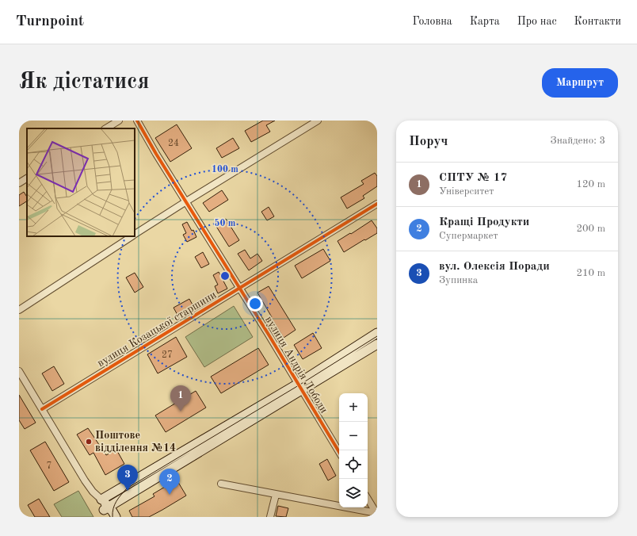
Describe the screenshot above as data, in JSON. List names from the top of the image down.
{
  "streets": {
    "street": ["вулиця Козацької старшини", "вулиця Андрія Лободи"]
  },
  "crossings": [
    ["вулиця Козацької старшини", "вулиця Андрія Лободи"]
  ],
  "places": ["Поштове відділення №14"],
  "house_numbers": ["24", "27", "7"],
  "page": {
    "header": "Turnpoint",
    "nav": [
      "Головна",
      "Карта",
      "Про нас",
      "Контакти"
    ],
    "buttons": "Маршрут",
    "title": "Як дістатися",
    "heading": ["Поруч", "Знайдено: 3"],
    "list": [
      {
        "mark": "1",
        "name": "СПТУ № 17",
        "note": "Університет",
        "value": "120 m"
      },
      {
        "mark": "2",
        "name": "Кращі Продукти",
        "note": "Супермаркет",
        "value": "200 m"
      },
      {
        "mark": "3",
        "name": "вул. Олексія Поради",
        "note": "Зупинка",
        "value": "210 m"
      }
    ],
    "pins": ["1", "3", "2"],
    "map_buttons": ["+", "−"]
  },
  "rings": ["100 m", "50 m"]
}
